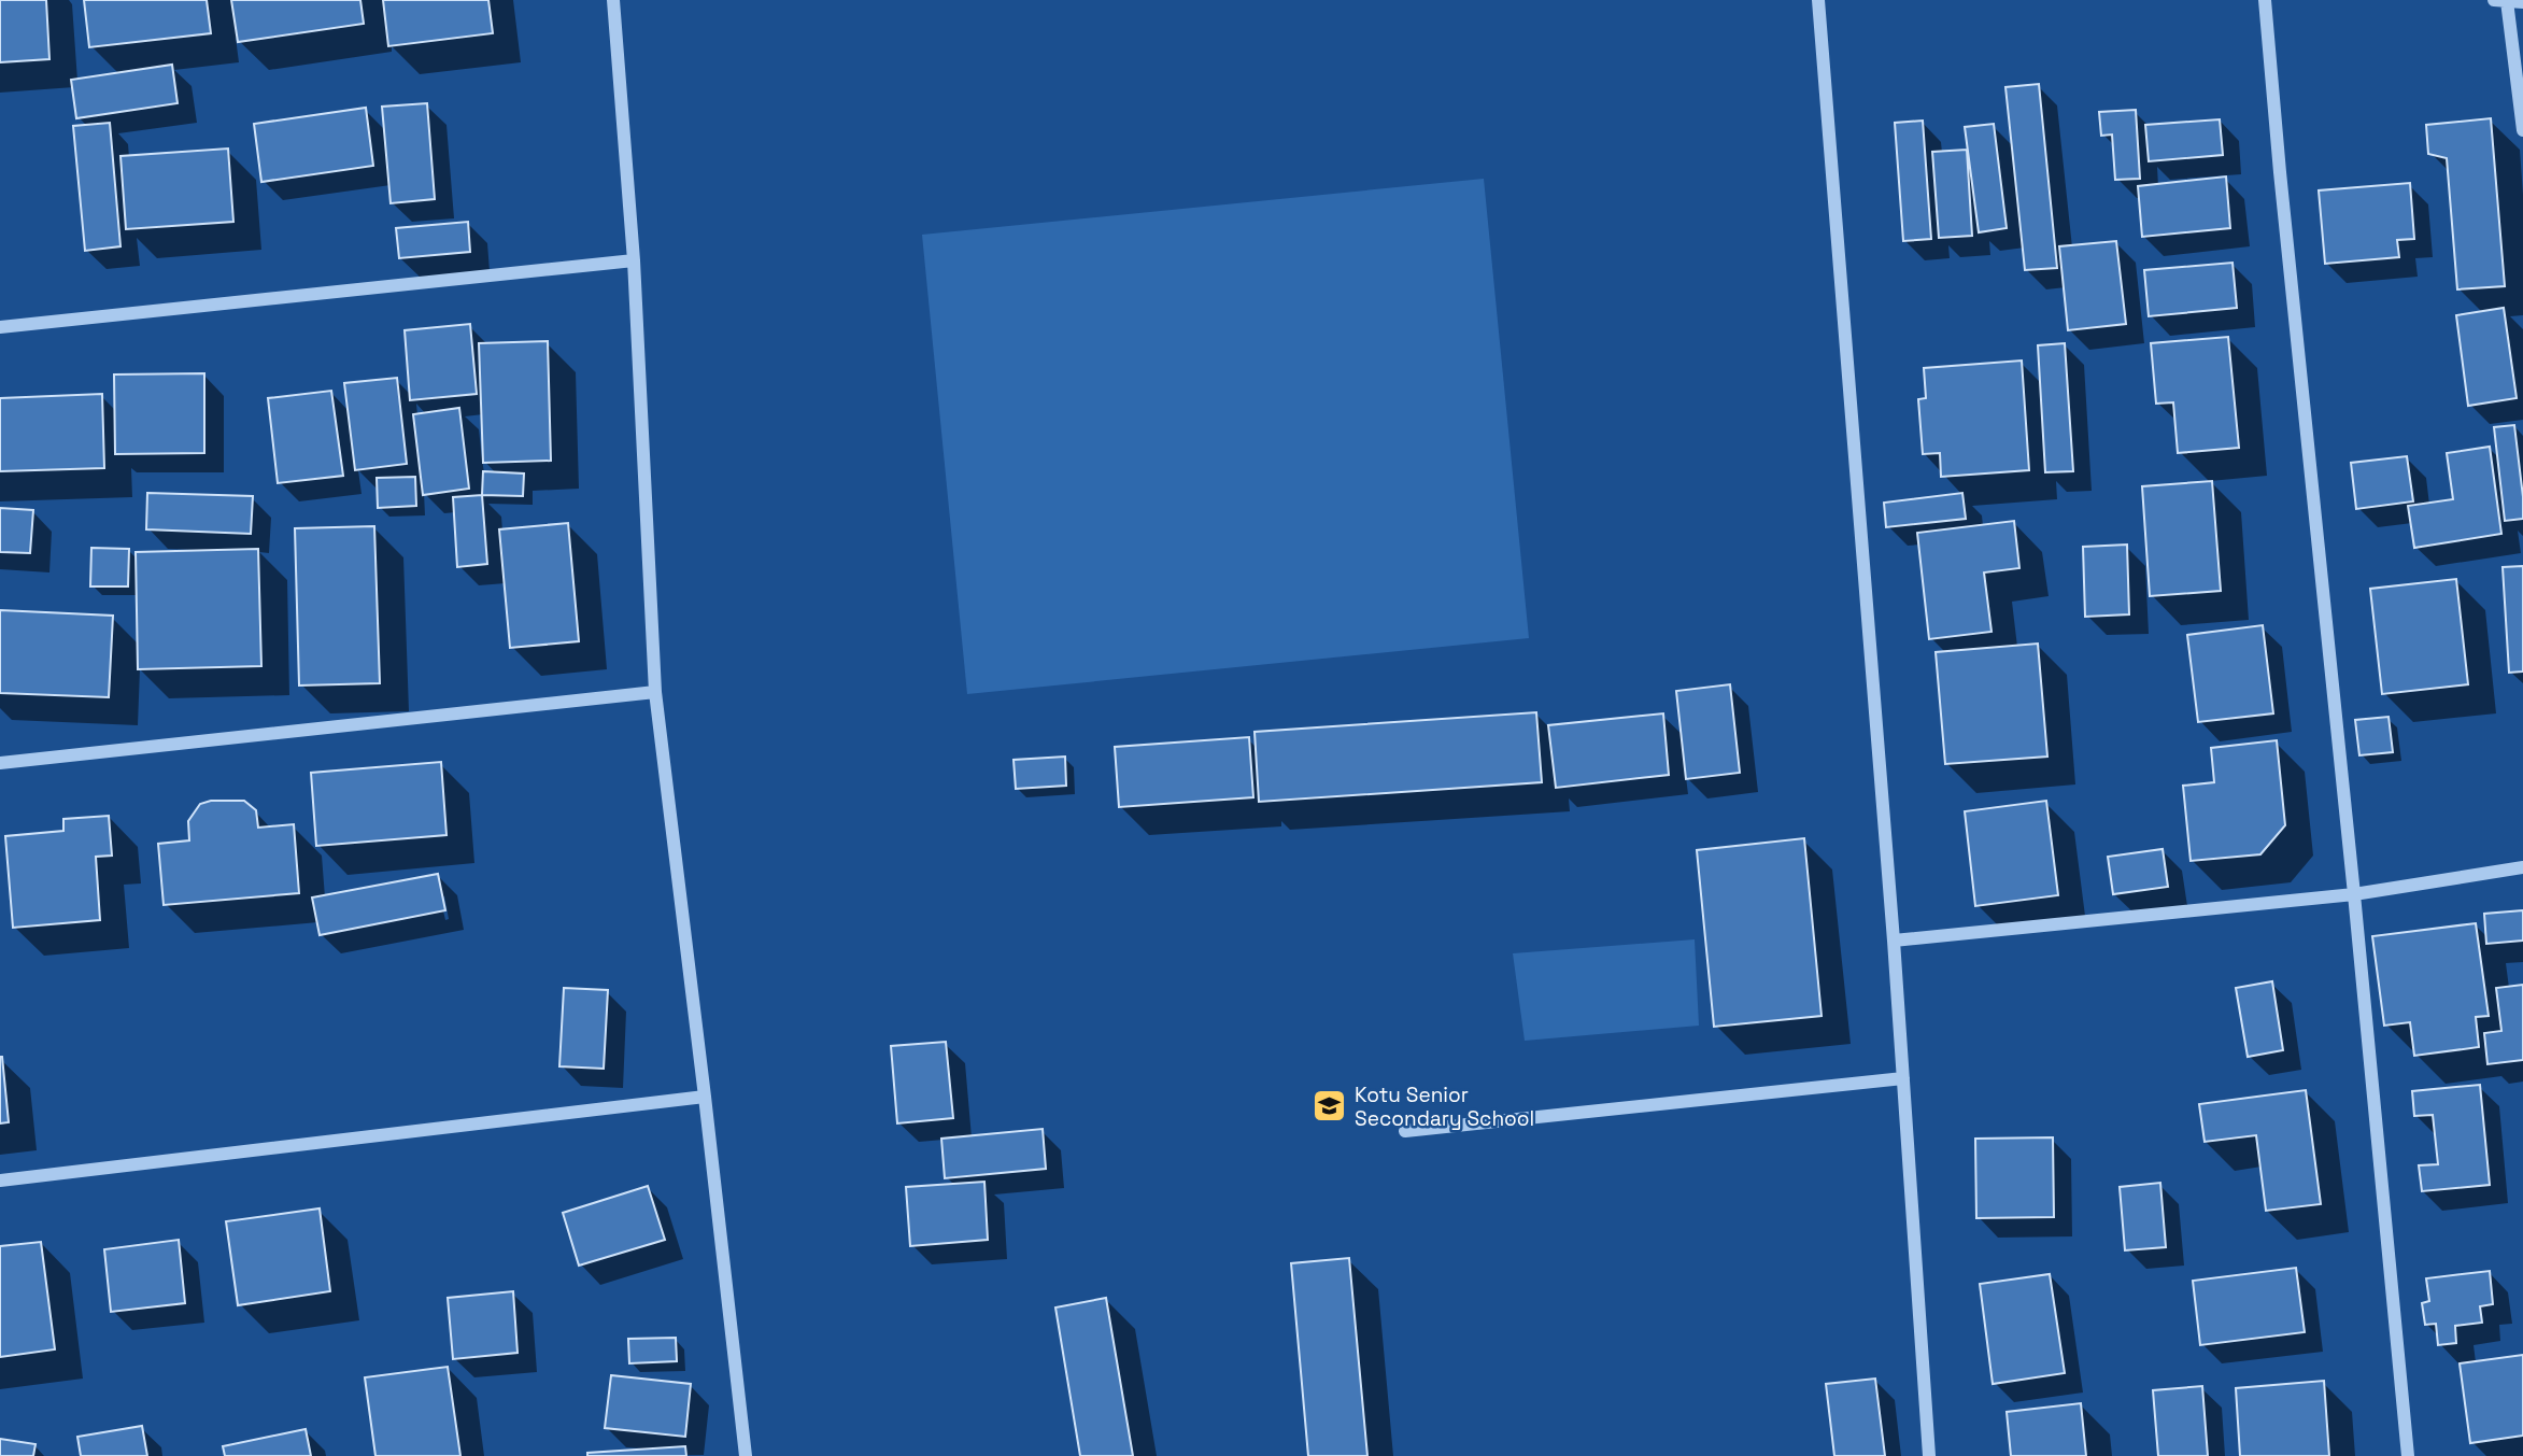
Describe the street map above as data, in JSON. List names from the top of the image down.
{
  "places": {
    "school or university": ["Kotu Senior Secondary School"]
  }
}
